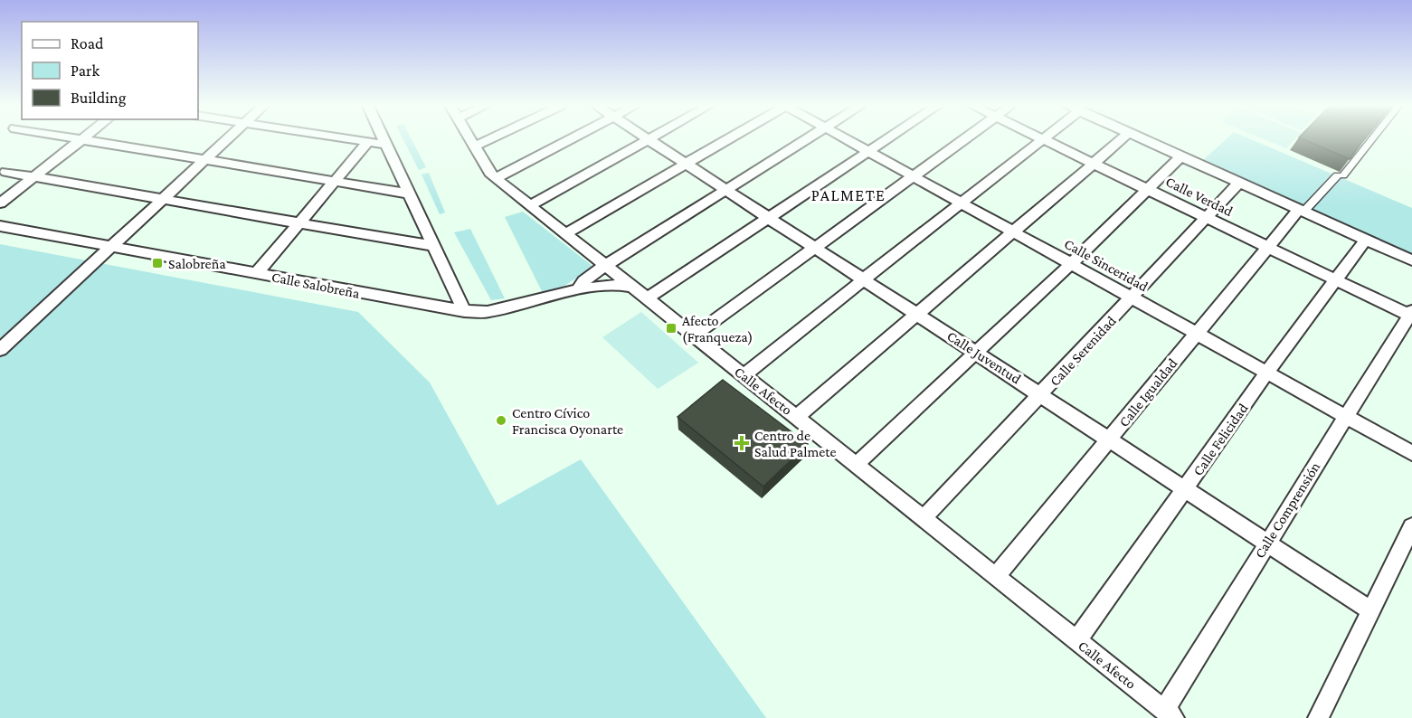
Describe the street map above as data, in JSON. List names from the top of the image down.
{
  "streets": {
    "street": [
      "Calle Verdad",
      "Calle Sinceridad",
      "Calle Salobreña",
      "Calle Serenidad",
      "Calle Juventud",
      "Calle Afecto",
      "Calle Igualdad",
      "Calle Felicidad",
      "Calle Comprensión"
    ]
  },
  "crossings": [
    ["Calle Verdad", "Calle Serenidad"],
    ["Calle Verdad", "Calle Igualdad"],
    ["Calle Verdad", "Calle Felicidad"],
    ["Calle Verdad", "Calle Comprensión"],
    ["Calle Sinceridad", "Calle Serenidad"],
    ["Calle Sinceridad", "Calle Igualdad"],
    ["Calle Sinceridad", "Calle Felicidad"],
    ["Calle Sinceridad", "Calle Comprensión"],
    ["Calle Salobreña", "Calle Afecto"],
    ["Calle Serenidad", "Calle Juventud"],
    ["Calle Serenidad", "Calle Afecto"],
    ["Calle Juventud", "Calle Igualdad"],
    ["Calle Juventud", "Calle Felicidad"],
    ["Calle Juventud", "Calle Comprensión"],
    ["Calle Afecto", "Calle Igualdad"],
    ["Calle Afecto", "Calle Felicidad"],
    ["Calle Afecto", "Calle Comprensión"]
  ],
  "districts": ["PALMETE"],
  "places": {
    "transit": ["Salobreña", "Afecto (Franqueza)"],
    "other": ["Centro Cívico Francisca Oyonarte"],
    "health": ["Centro de Salud Palmete"]
  },
  "legend": ["Road", "Park", "Building"]
}
